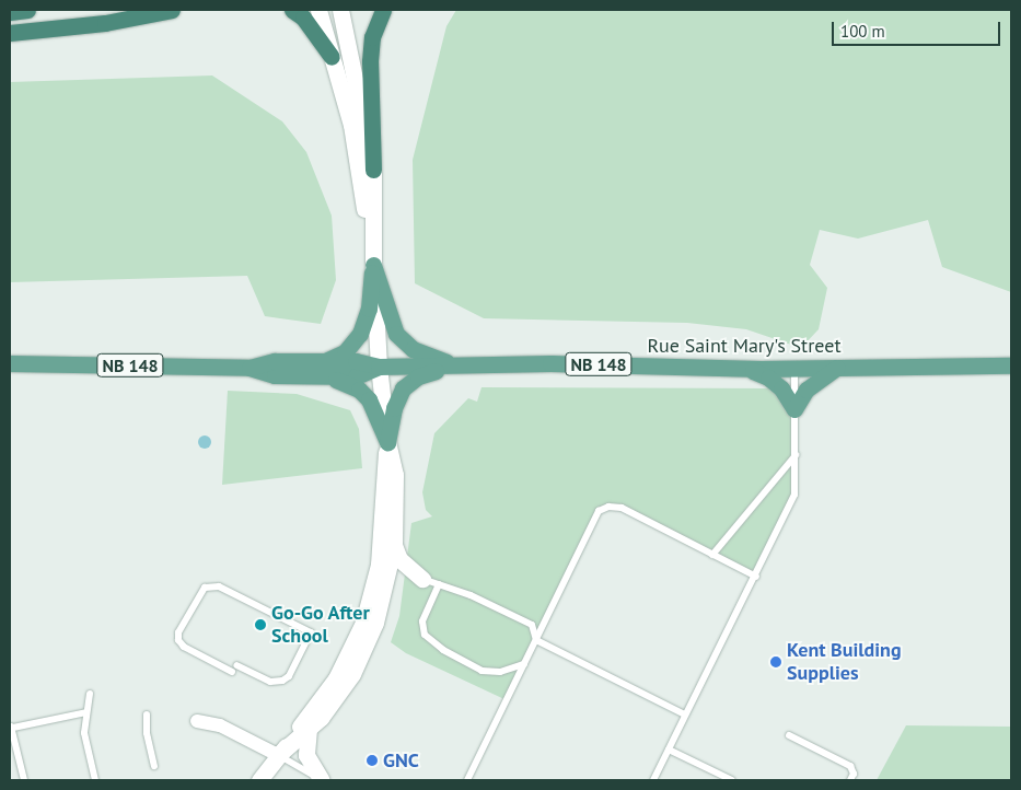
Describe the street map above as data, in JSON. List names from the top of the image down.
{
  "streets": {
    "main road": ["Rue Saint Mary's Street", "NB 148"]
  },
  "places": ["Go-Go After School", "Kent Building Supplies", "GNC"],
  "scale_bar": "100 m"
}
